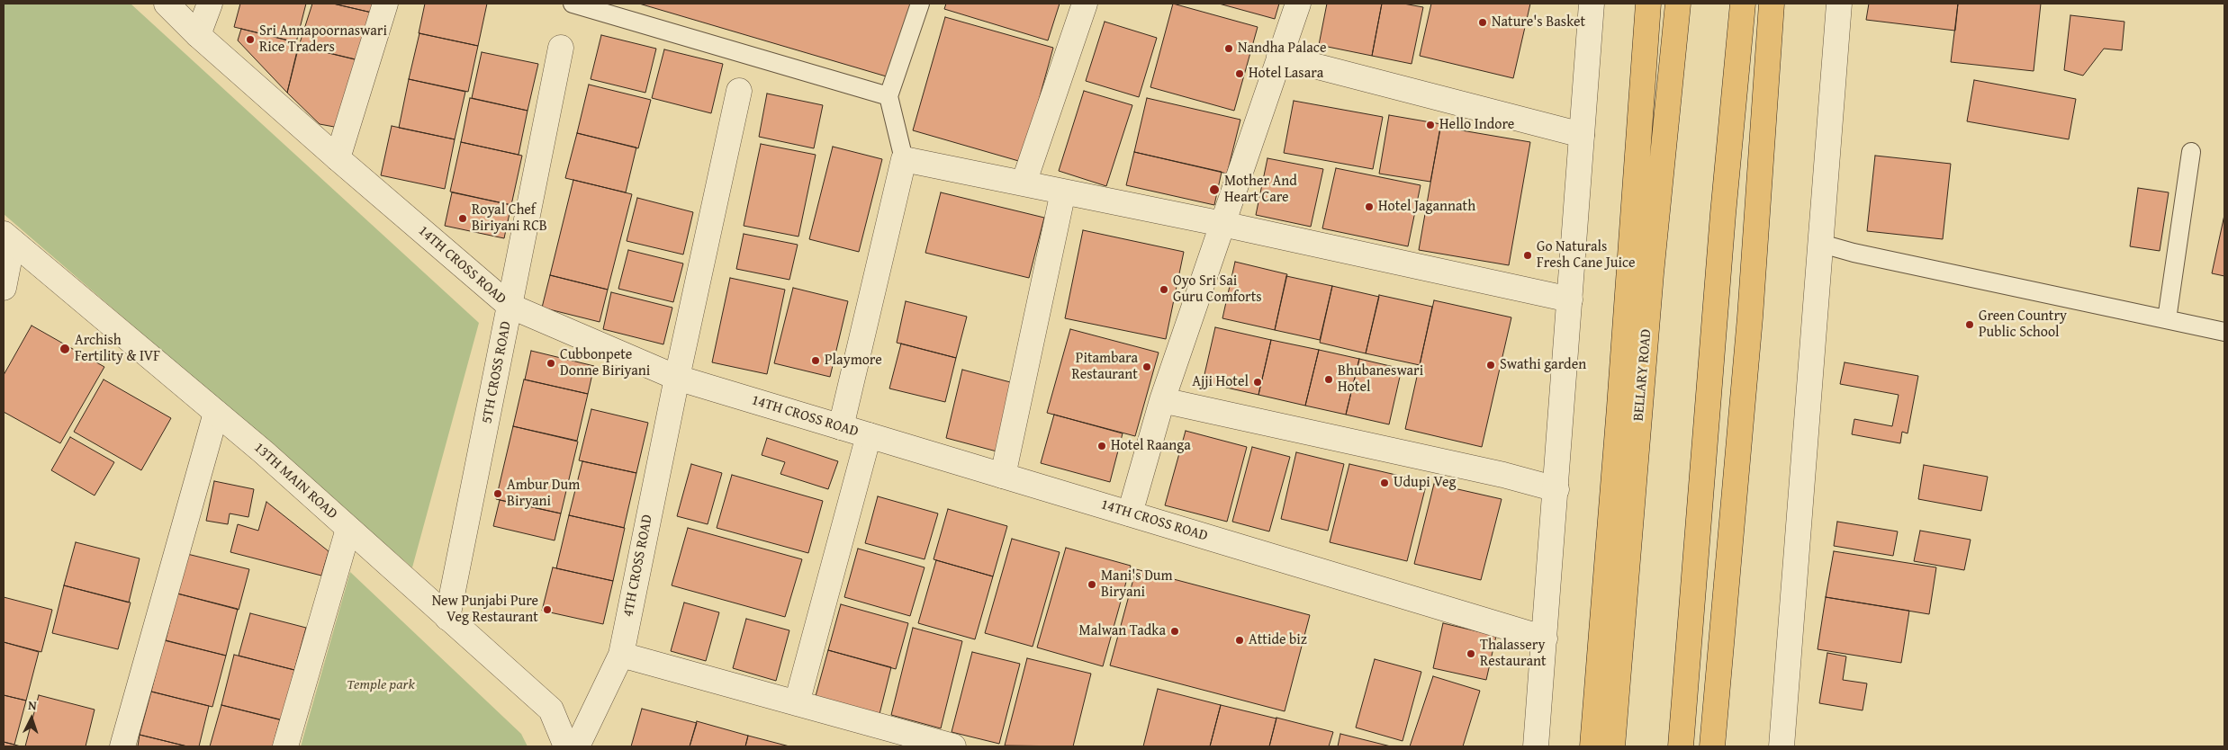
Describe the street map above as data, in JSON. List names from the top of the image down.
{
  "streets": {
    "highway": ["BELLARY ROAD"],
    "street": [
      "14TH CROSS ROAD",
      "5TH CROSS ROAD",
      "13TH MAIN ROAD",
      "4TH CROSS ROAD"
    ]
  },
  "crossings": [
    ["14TH CROSS ROAD", "5TH CROSS ROAD"],
    ["14TH CROSS ROAD", "4TH CROSS ROAD"],
    ["5TH CROSS ROAD", "13TH MAIN ROAD"]
  ],
  "parks": ["Temple park"],
  "places": [
    "Nature's Basket",
    "Sri Annapoornaswari Rice Traders",
    "Nandha Palace",
    "Hotel Lasara",
    "Hello Indore",
    "Mother And Heart Care",
    "Hotel Jagannath",
    "Royal Chef Biriyani RCB",
    "Go Naturals Fresh Cane Juice",
    "Oyo Sri Sai Guru Comforts",
    "Green Country Public School",
    "Archish Fertility & IVF",
    "Playmore",
    "Cubbonpete Donne Biriyani",
    "Swathi garden",
    "Pitambara Restaurant",
    "Bhubaneswari Hotel",
    "Ajji Hotel",
    "Hotel Raanga",
    "Udupi Veg",
    "Ambur Dum Biryani",
    "Mani's Dum Biryani",
    "New Punjabi Pure Veg Restaurant",
    "Malwan Tadka",
    "Attide biz",
    "Thalassery Restaurant"
  ],
  "north": "top"
}
